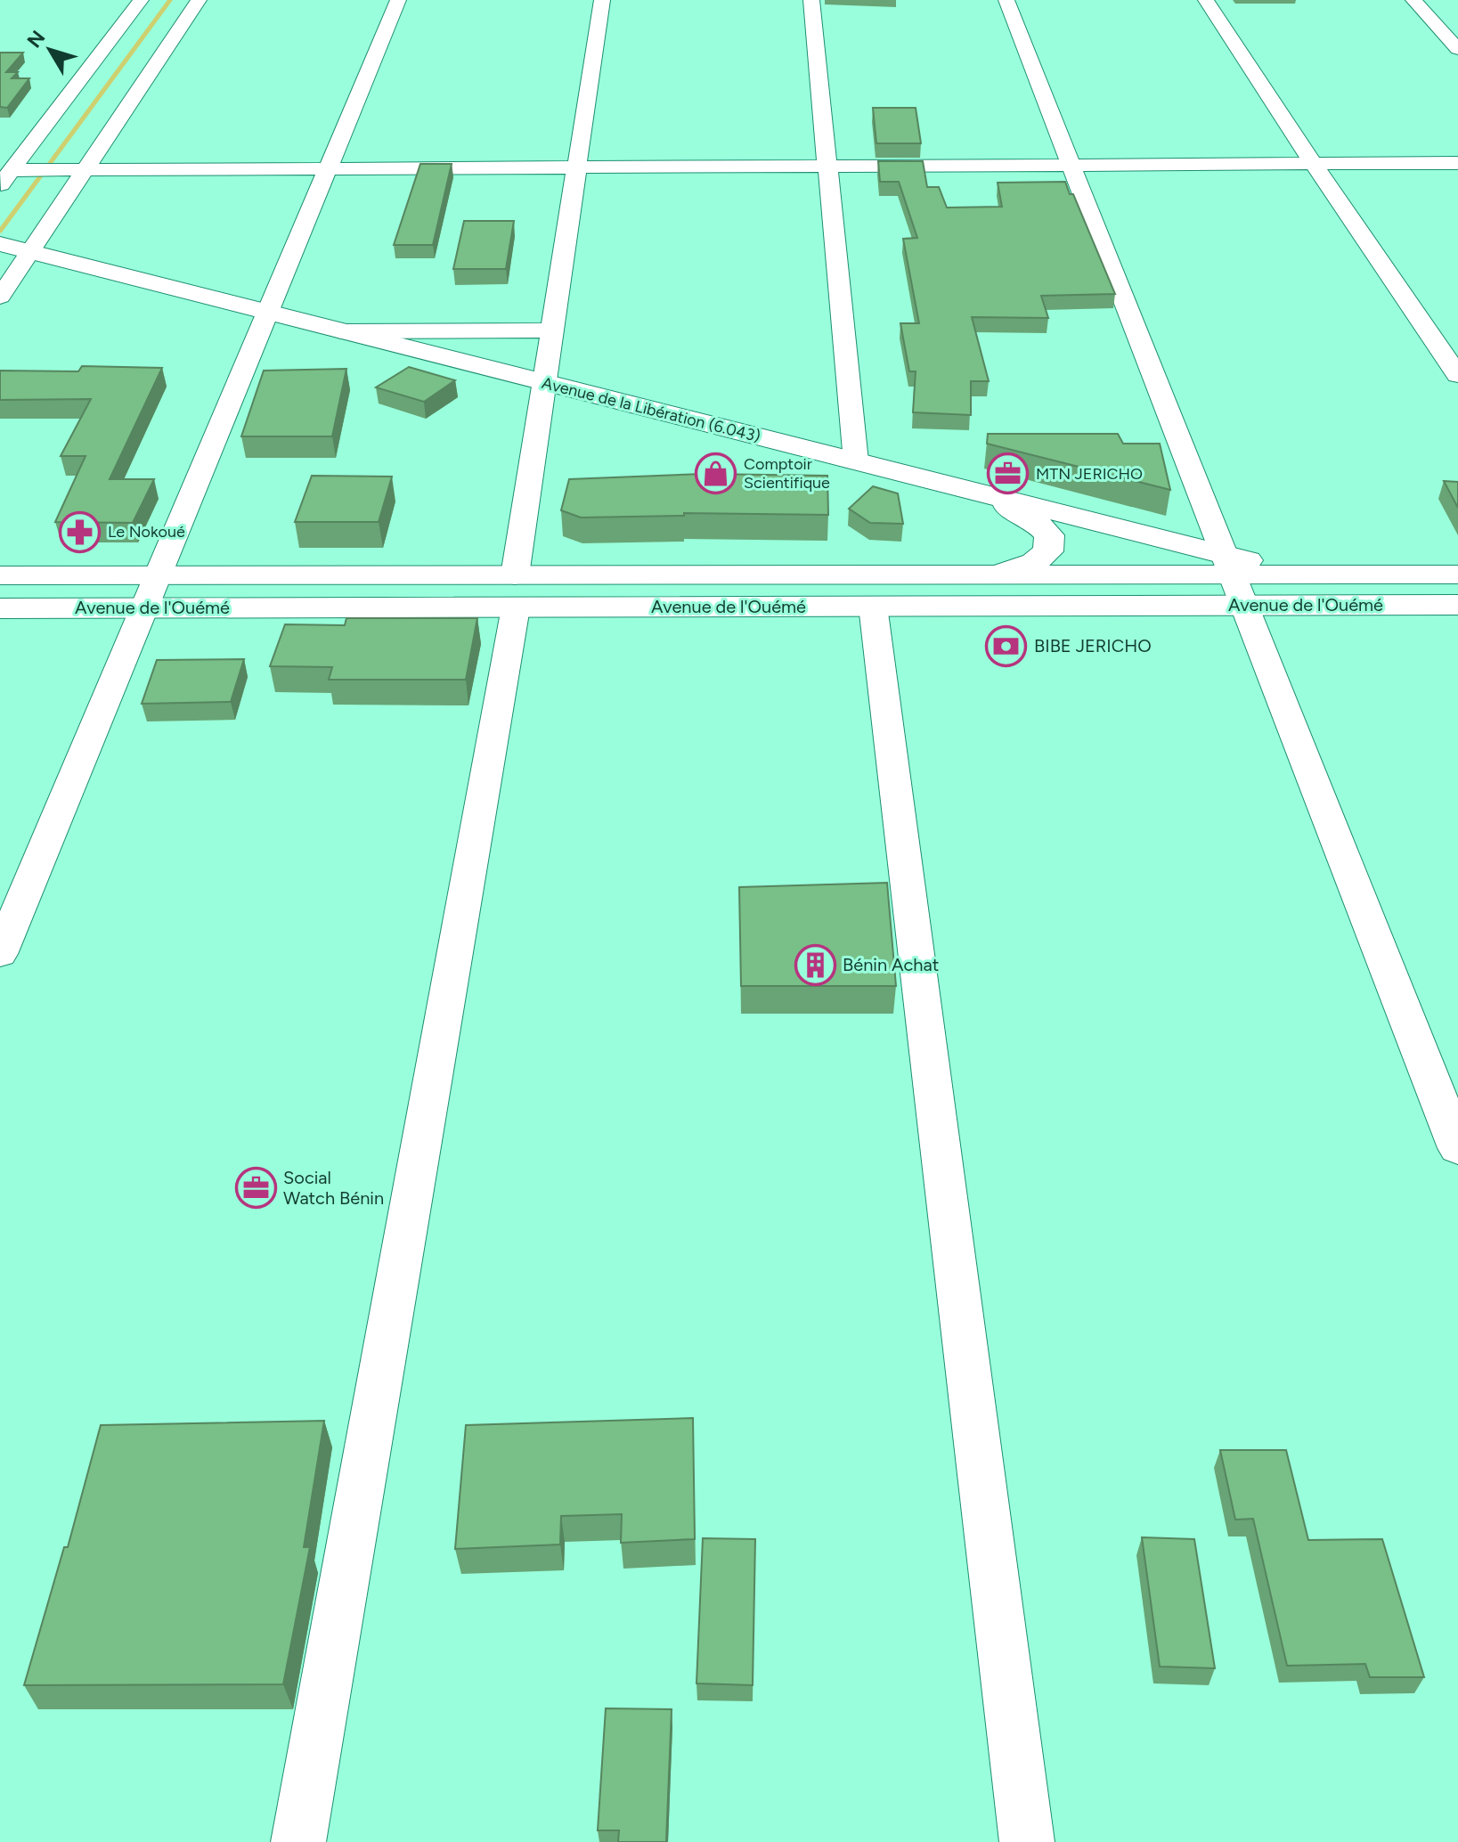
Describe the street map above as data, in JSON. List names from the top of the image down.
{
  "streets": {
    "main road": ["Avenue de la Libération (6.043)", "Avenue de l'Ouémé"]
  },
  "crossings": [
    ["Avenue de la Libération (6.043)", "Avenue de l'Ouémé"]
  ],
  "places": {
    "shop": ["Comptoir Scientifique"],
    "office": ["MTN JERICHO", "Social Watch Bénin"],
    "pharmacy": ["Le Nokoué"],
    "bank": ["BIBE JERICHO"],
    "building": ["Bénin Achat"]
  },
  "north": "top left"
}
